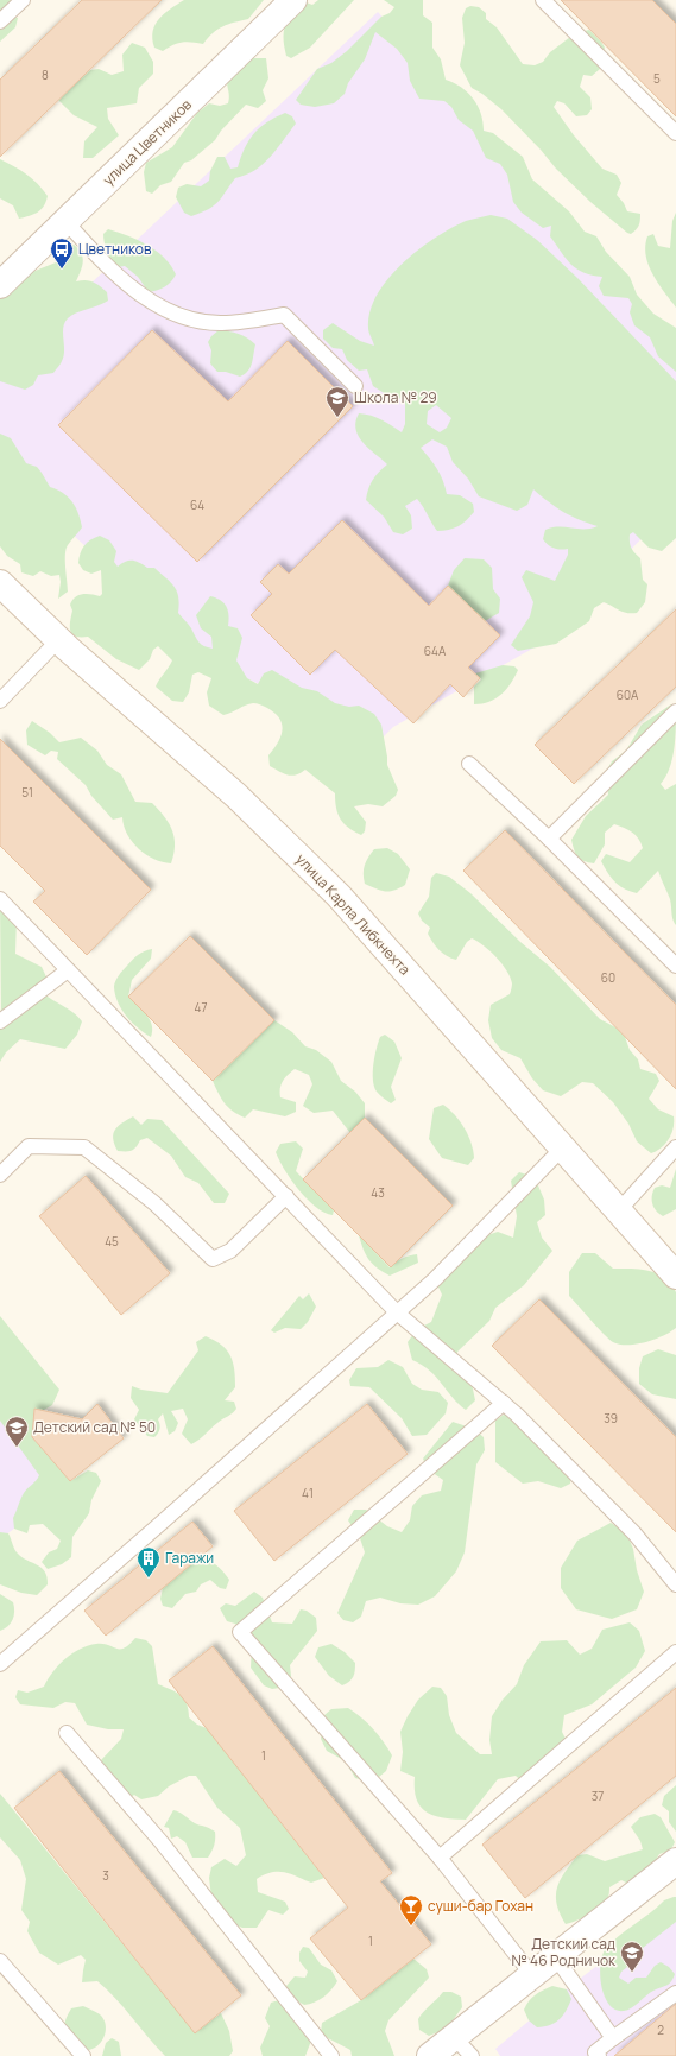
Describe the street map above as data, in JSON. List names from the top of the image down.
{
  "streets": {
    "main road": ["улица Цветников", "улица Карла Либкнехта"]
  },
  "places": {
    "bus stop": ["Цветников"],
    "school or university": ["Школа № 29", "Детский сад № 50", "Детский сад № 46 Родничок"],
    "building": ["Гаражи"],
    "bar": ["суши-бар Гохан"]
  },
  "house_numbers": [
    "8",
    "5",
    "64",
    "64А",
    "60А",
    "51",
    "60",
    "47",
    "43",
    "45",
    "39",
    "41",
    "1",
    "37",
    "3",
    "1",
    "2"
  ]
}
